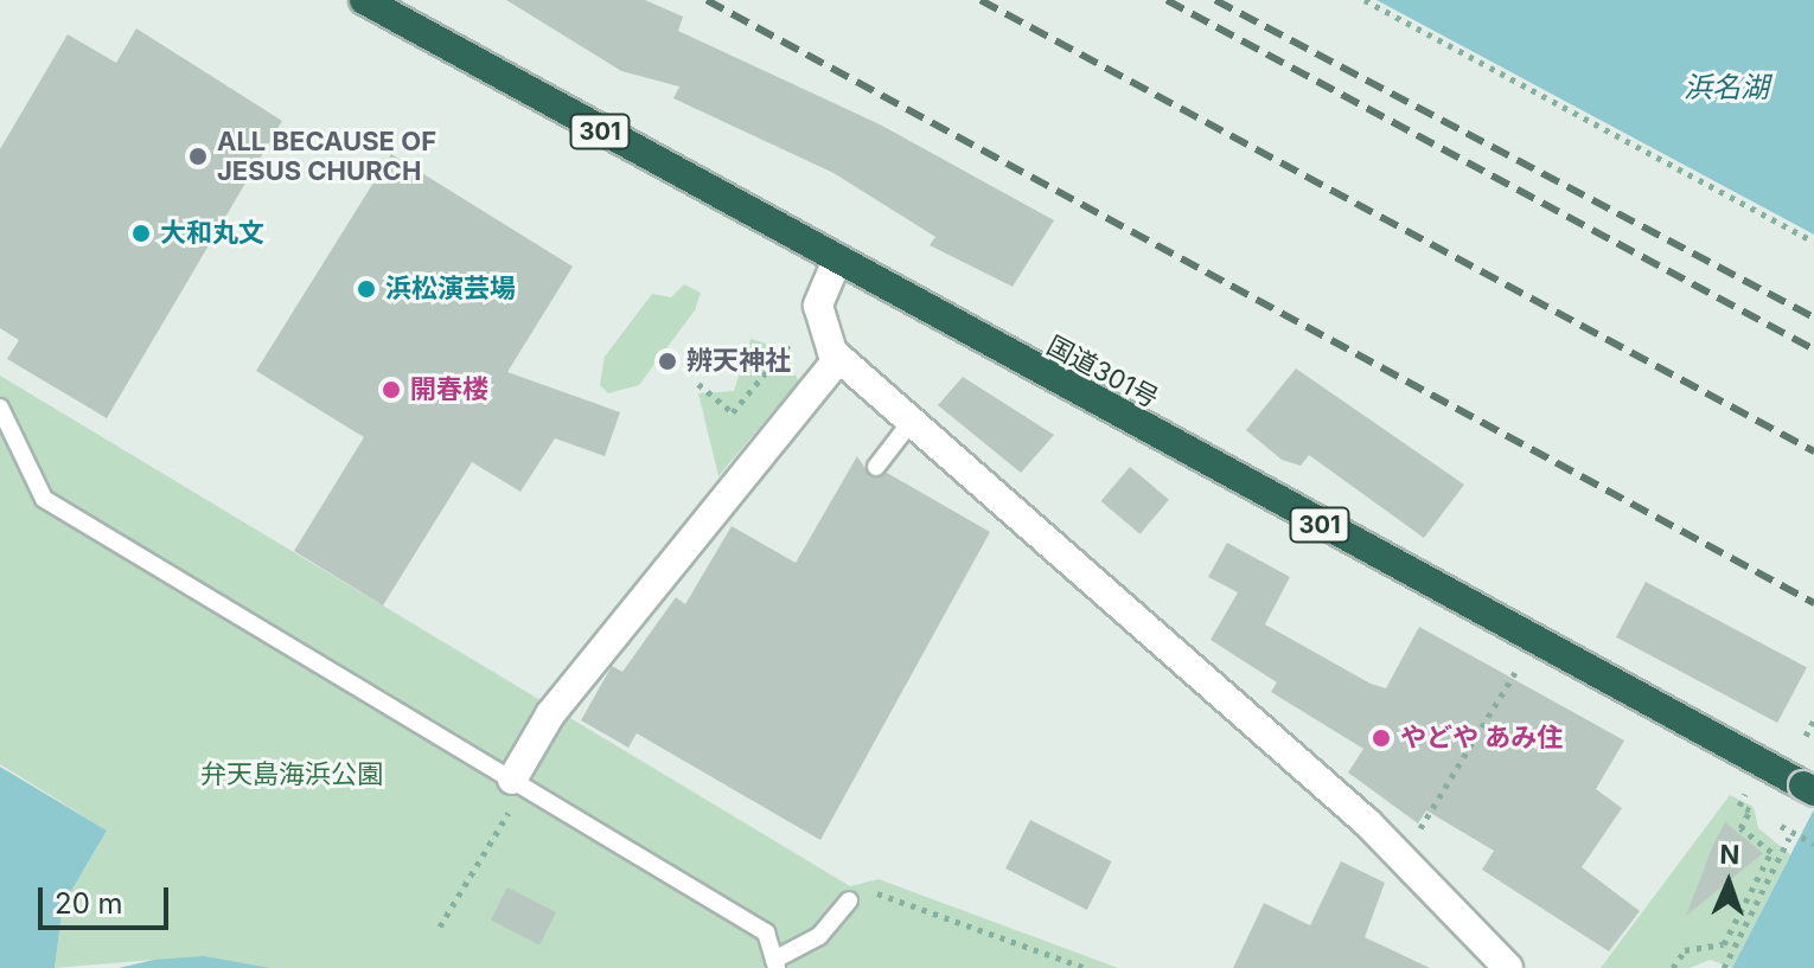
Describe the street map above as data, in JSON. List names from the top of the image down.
{
  "streets": {
    "highway": ["301", "国道301号"]
  },
  "water": ["浜名湖"],
  "parks": ["弁天島海浜公園"],
  "places": [
    "ALL BECAUSE OF JESUS CHURCH",
    "大和丸文",
    "浜松演芸場",
    "辨天神社",
    "開春楼",
    "やどや あみ住"
  ],
  "scale_bar": "20 m",
  "north": "top"
}
